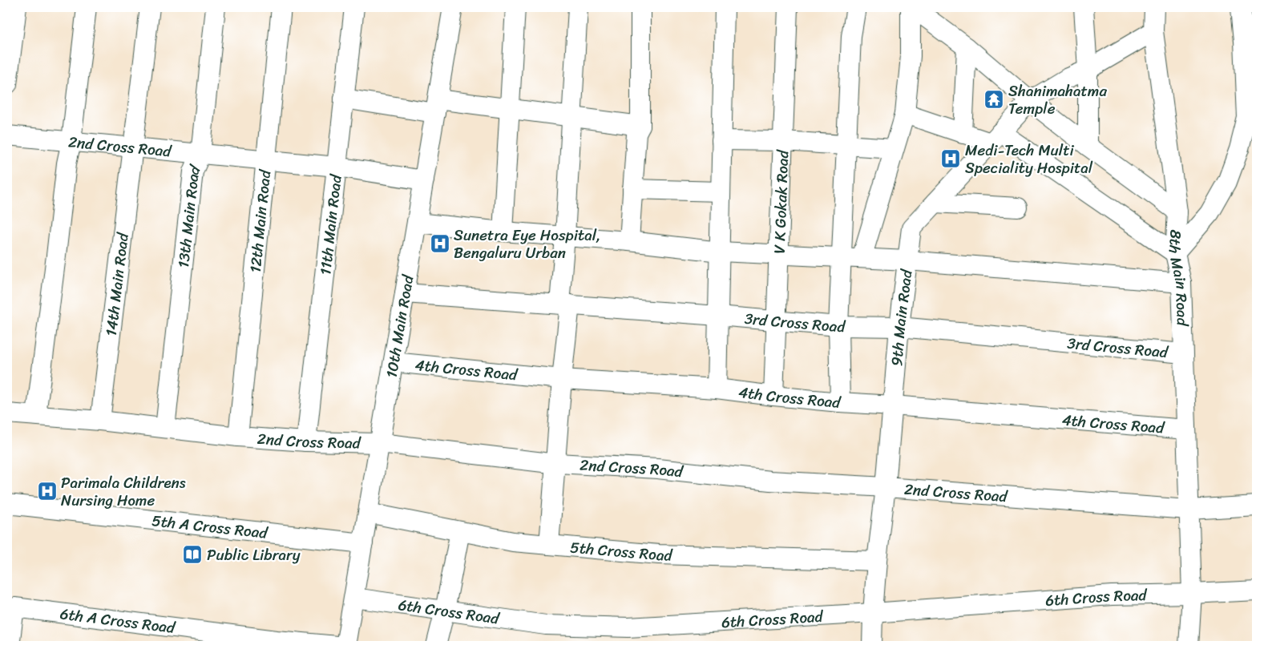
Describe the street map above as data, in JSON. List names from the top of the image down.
{
  "streets": {
    "street": [
      "2nd Cross Road",
      "V K Gokak Road",
      "13th Main Road",
      "12th Main Road",
      "11th Main Road",
      "8th Main Road",
      "14th Main Road",
      "9th Main Road",
      "3rd Cross Road",
      "10th Main Road",
      "4th Cross Road",
      "5th A Cross Road",
      "5th Cross Road",
      "6th Cross Road",
      "6th A Cross Road"
    ]
  },
  "crossings": [
    ["2nd Cross Road", "13th Main Road"],
    ["2nd Cross Road", "12th Main Road"],
    ["2nd Cross Road", "11th Main Road"],
    ["2nd Cross Road", "8th Main Road"],
    ["2nd Cross Road", "14th Main Road"],
    ["2nd Cross Road", "9th Main Road"],
    ["2nd Cross Road", "10th Main Road"],
    ["V K Gokak Road", "3rd Cross Road"],
    ["V K Gokak Road", "4th Cross Road"],
    ["8th Main Road", "9th Main Road"],
    ["8th Main Road", "3rd Cross Road"],
    ["8th Main Road", "4th Cross Road"],
    ["8th Main Road", "6th Cross Road"],
    ["9th Main Road", "3rd Cross Road"],
    ["9th Main Road", "4th Cross Road"],
    ["9th Main Road", "5th Cross Road"],
    ["9th Main Road", "6th Cross Road"],
    ["3rd Cross Road", "10th Main Road"],
    ["10th Main Road", "4th Cross Road"],
    ["10th Main Road", "5th A Cross Road"],
    ["10th Main Road", "5th Cross Road"],
    ["10th Main Road", "6th Cross Road"]
  ],
  "places": {
    "temple": ["Shanimahatma Temple"],
    "hospital": ["Medi-Tech Multi Speciality Hospital", "Sunetra Eye Hospital, Bengaluru Urban", "Parimala Childrens Nursing Home"],
    "library": ["Public Library"]
  }
}
